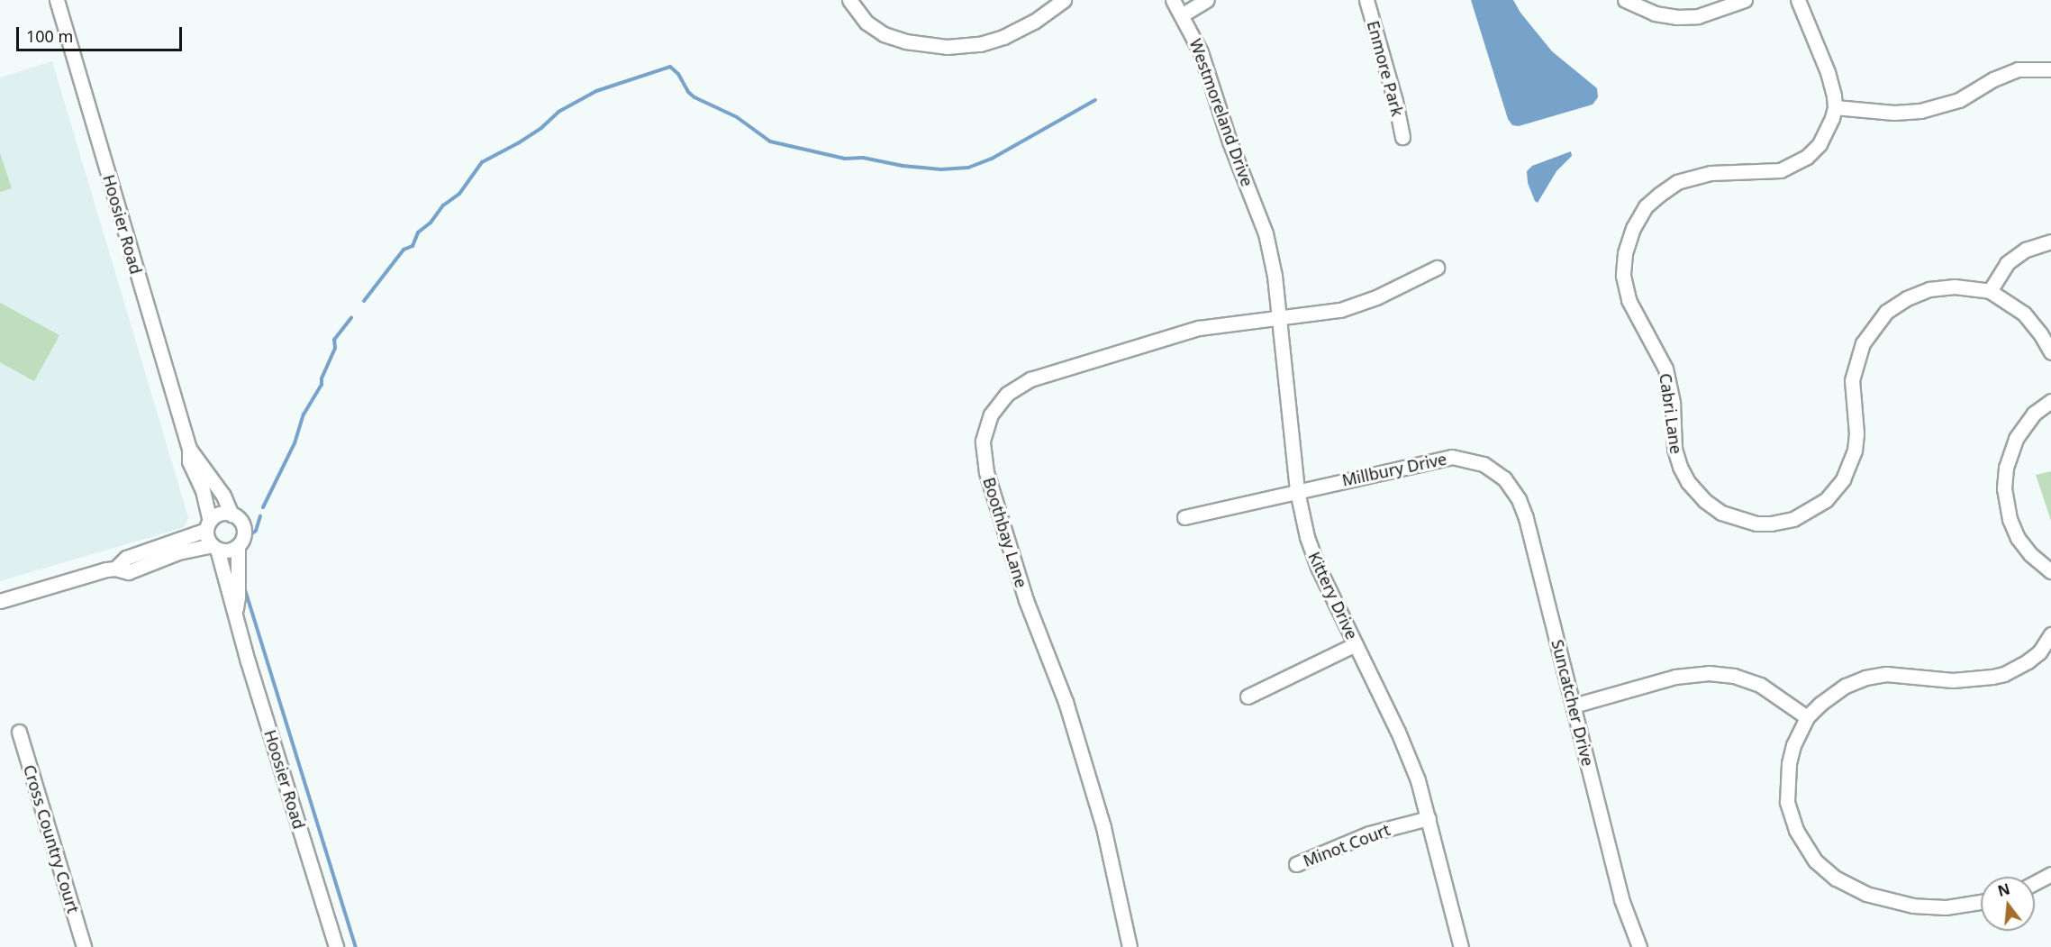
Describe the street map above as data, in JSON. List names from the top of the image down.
{
  "streets": {
    "street": [
      "Enmore Park",
      "Westmoreland Drive",
      "Hoosier Road",
      "Cabri Lane",
      "Millbury Drive",
      "Boothbay Lane",
      "Kittery Drive",
      "Suncatcher Drive",
      "Cross Country Court",
      "Minot Court"
    ]
  },
  "crossings": [
    ["Westmoreland Drive", "Kittery Drive"],
    ["Millbury Drive", "Kittery Drive"],
    ["Millbury Drive", "Suncatcher Drive"],
    ["Boothbay Lane", "Kittery Drive"],
    ["Kittery Drive", "Minot Court"]
  ],
  "scale_bar": "100 m",
  "north": "top"
}
